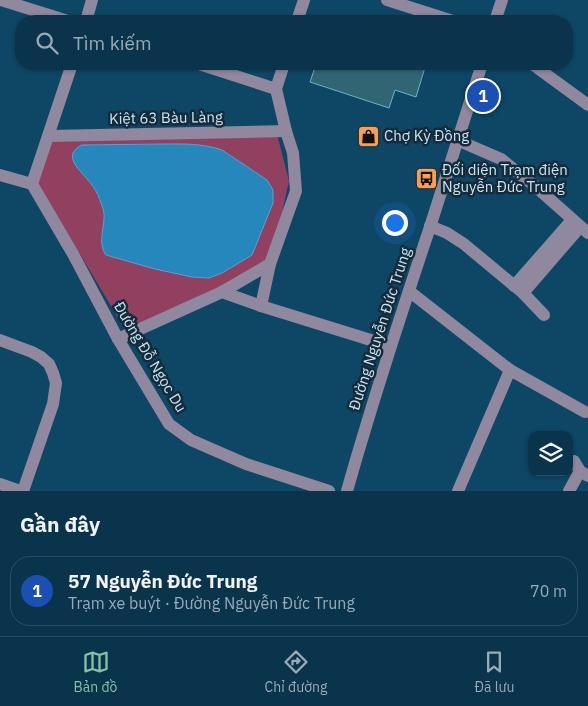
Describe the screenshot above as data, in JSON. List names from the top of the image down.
{
  "streets": {
    "street": ["Kiệt 63 Bàu Làng", "Đường Nguyễn Đức Trung", "Đường Đỗ Ngọc Du"]
  },
  "places": {
    "shop": ["Chợ Kỳ Đồng"],
    "bus stop": ["Đối diện Trạm điện Nguyễn Đức Trung"]
  },
  "page": {
    "search": "Tìm kiếm",
    "pins": "1",
    "heading": "Gần đây",
    "list": [
      {
        "mark": "1",
        "name": "57 Nguyễn Đức Trung",
        "note": "Trạm xe buýt · Đường Nguyễn Đức Trung",
        "value": "70 m"
      }
    ],
    "nav": ["Bản đồ", "Chỉ đường", "Đã lưu"]
  }
}
